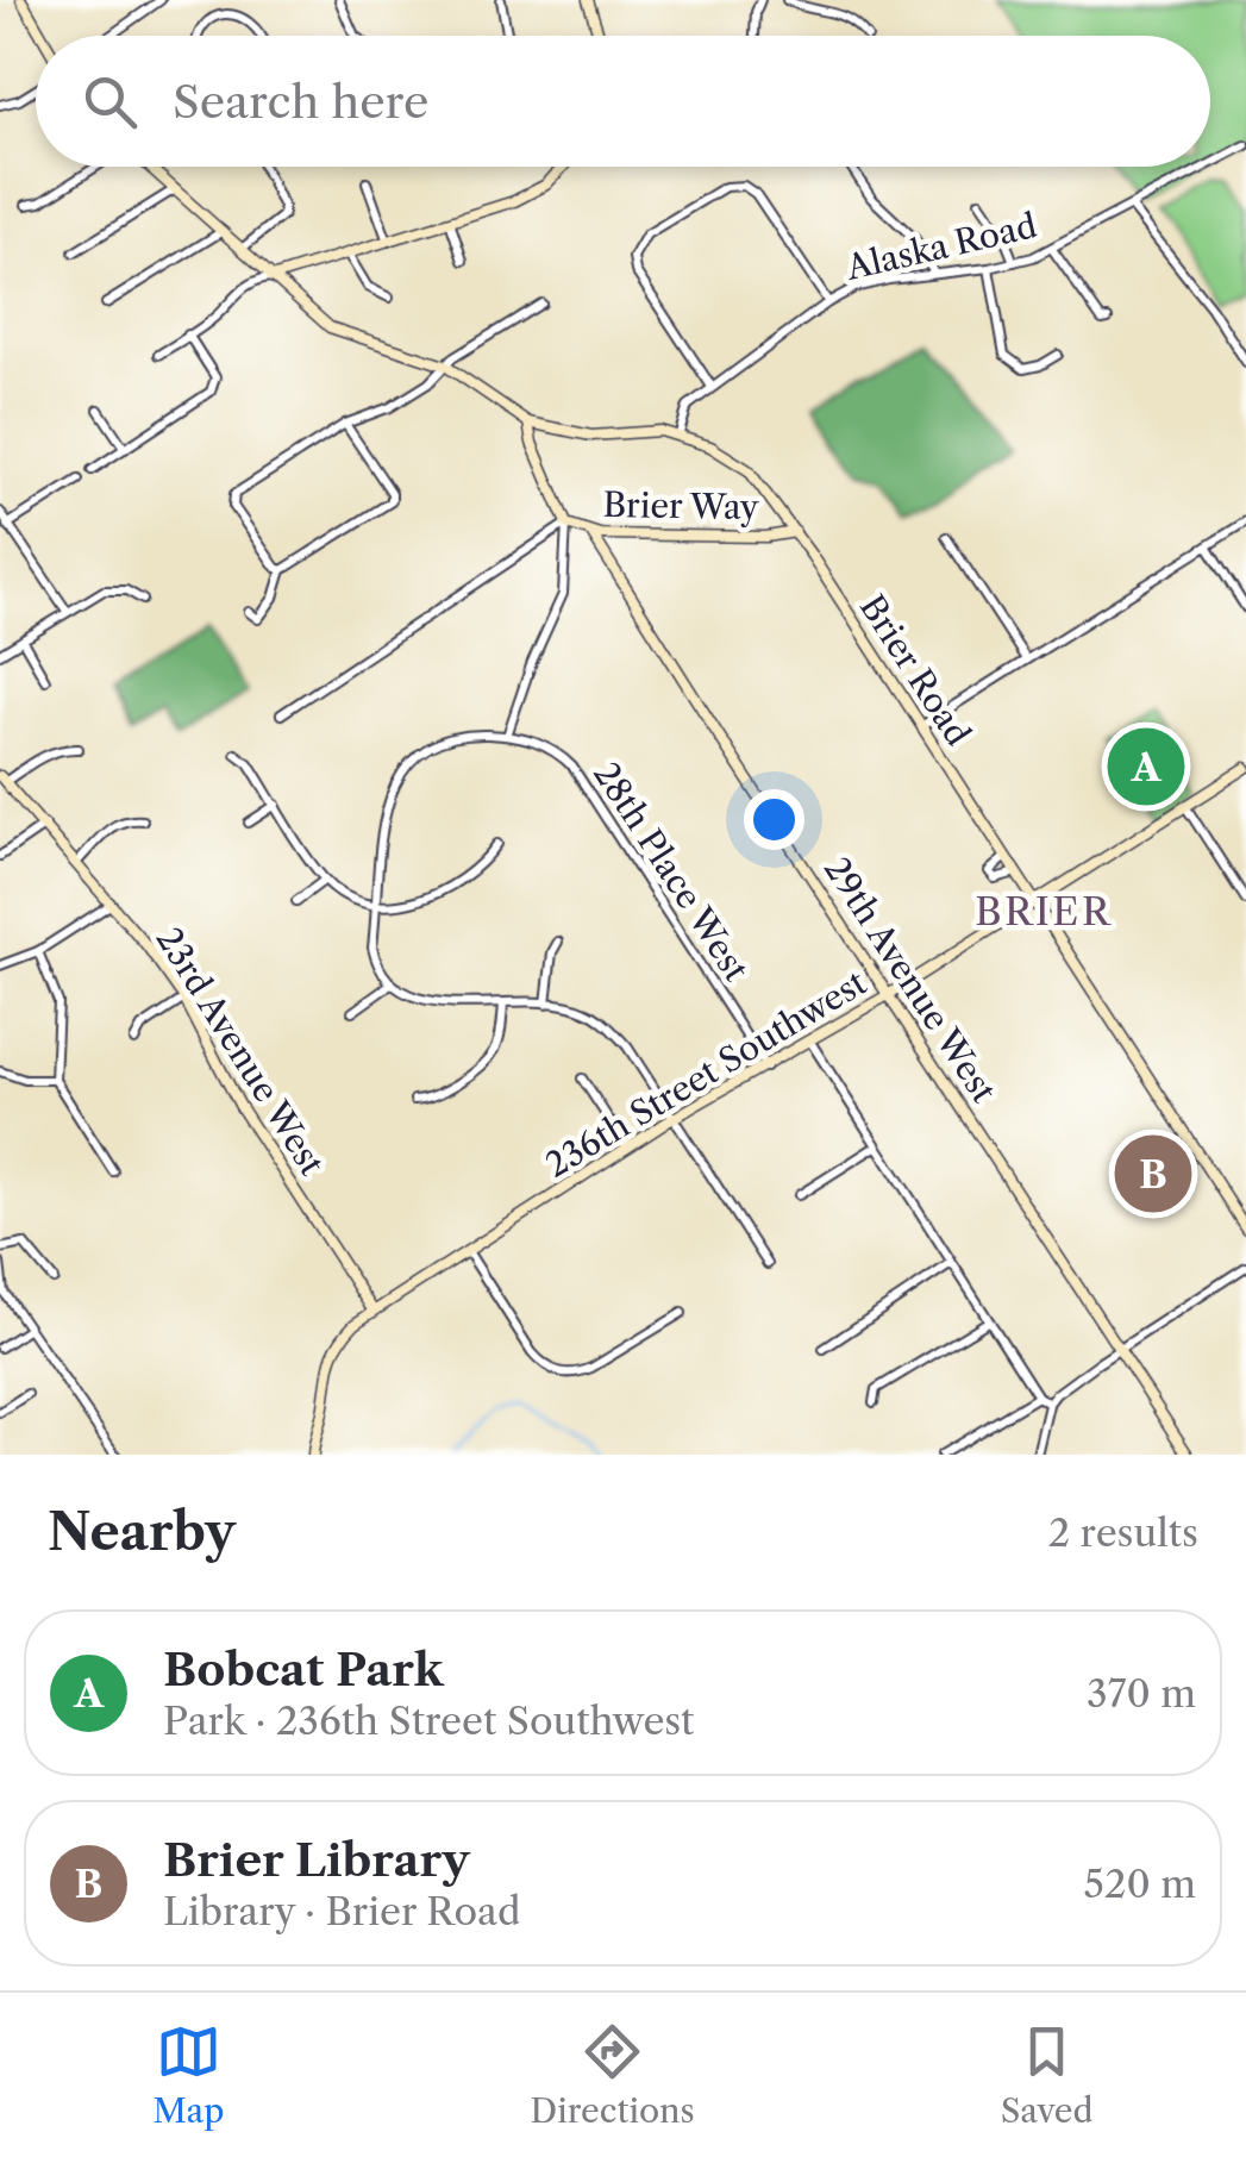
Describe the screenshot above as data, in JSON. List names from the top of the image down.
{
  "streets": {
    "street": [
      "Alaska Road",
      "Brier Way",
      "Brier Road",
      "28th Place West",
      "29th Avenue West",
      "23rd Avenue West",
      "236th Street Southwest"
    ]
  },
  "crossings": [
    ["Alaska Road", "Brier Road"],
    ["Brier Way", "Brier Road"],
    ["Brier Way", "29th Avenue West"],
    ["Brier Road", "236th Street Southwest"],
    ["28th Place West", "236th Street Southwest"],
    ["29th Avenue West", "236th Street Southwest"],
    ["23rd Avenue West", "236th Street Southwest"]
  ],
  "districts": ["BRIER"],
  "page": {
    "search": "Search here",
    "pins": ["A", "B"],
    "heading": ["Nearby", "2 results"],
    "list": [
      {
        "mark": "A",
        "name": "Bobcat Park",
        "note": "Park · 236th Street Southwest",
        "value": "370 m"
      },
      {
        "mark": "B",
        "name": "Brier Library",
        "note": "Library · Brier Road",
        "value": "520 m"
      }
    ],
    "nav": ["Map", "Directions", "Saved"]
  }
}
